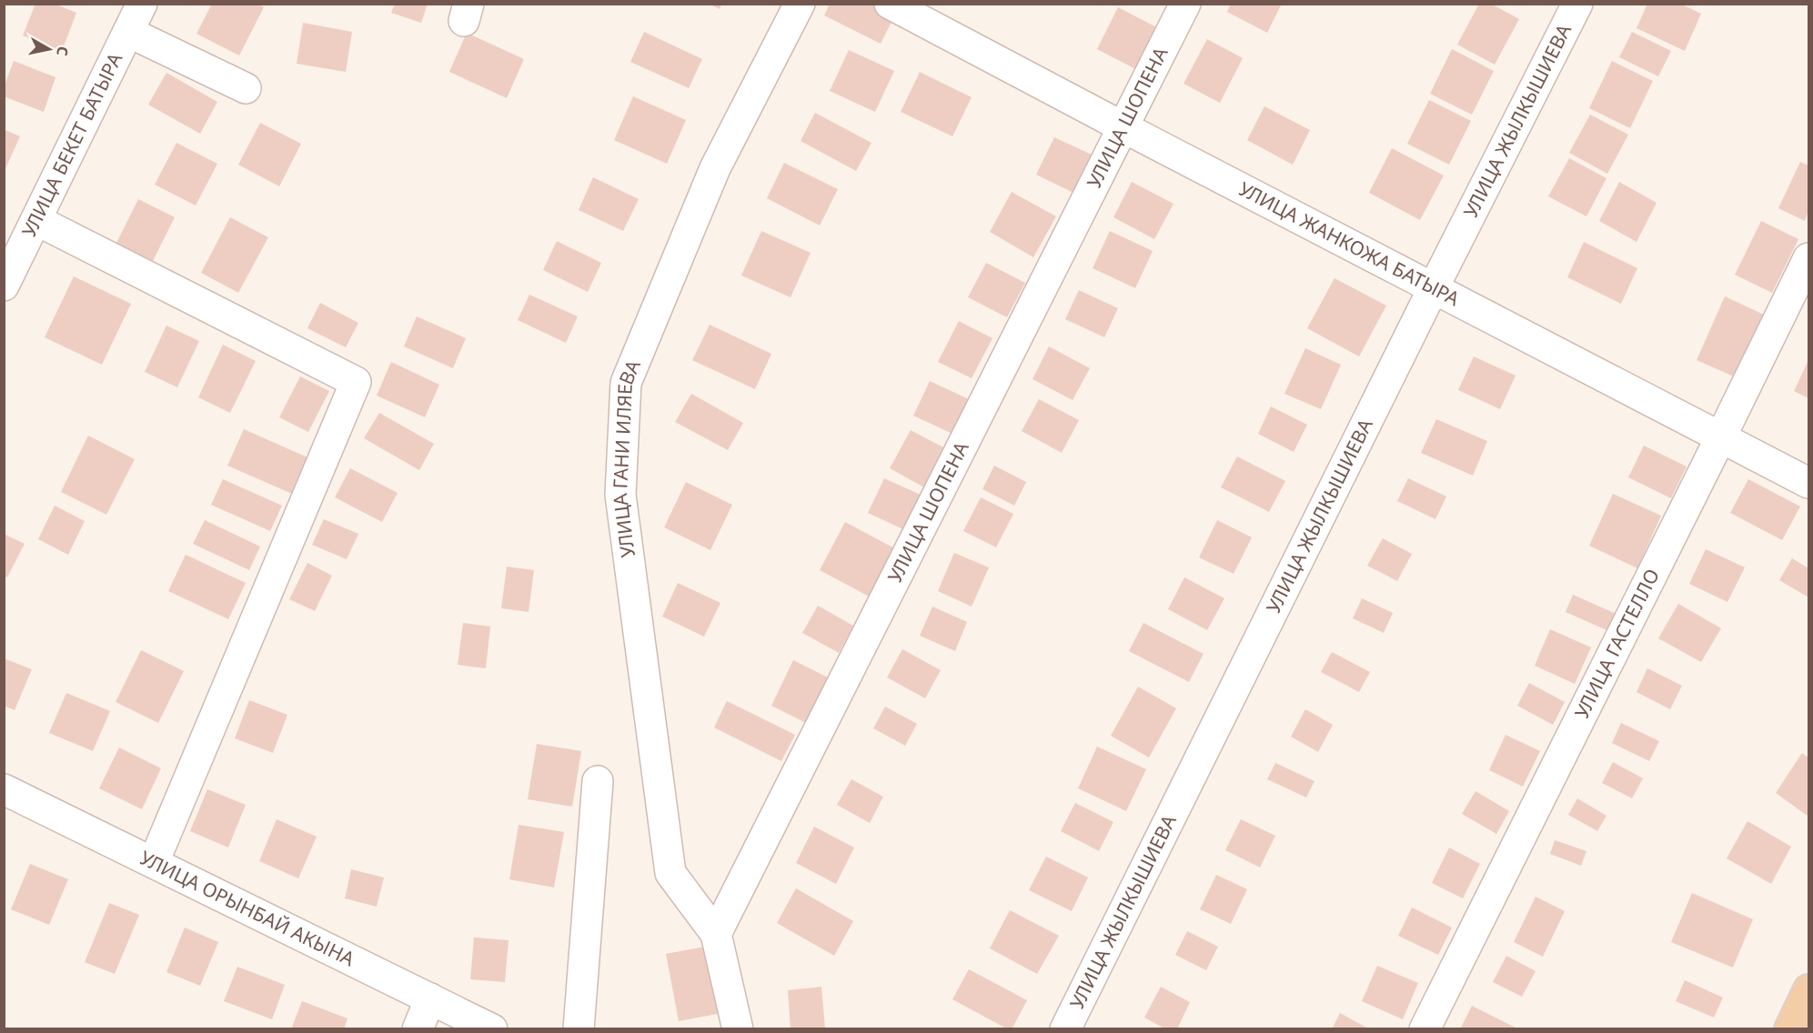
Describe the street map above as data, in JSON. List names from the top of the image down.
{
  "streets": {
    "street": [
      "УЛИЦА ШОПЕНА",
      "УЛИЦА ЖЫЛКЫШИЕВА",
      "УЛИЦА БЕКЕТ БАТЫРА",
      "УЛИЦА ЖАНКОЖА БАТЫРА",
      "УЛИЦА ГАНИ ИЛЯЕВА",
      "УЛИЦА ГАСТЕЛЛО",
      "УЛИЦА ОРЫНБАЙ АКЫНА"
    ]
  },
  "crossings": [
    ["УЛИЦА ШОПЕНА", "УЛИЦА ЖАНКОЖА БАТЫРА"],
    ["УЛИЦА ШОПЕНА", "УЛИЦА ГАНИ ИЛЯЕВА"],
    ["УЛИЦА ЖЫЛКЫШИЕВА", "УЛИЦА ЖАНКОЖА БАТЫРА"],
    ["УЛИЦА ЖАНКОЖА БАТЫРА", "УЛИЦА ГАСТЕЛЛО"]
  ],
  "north": "right"
}
